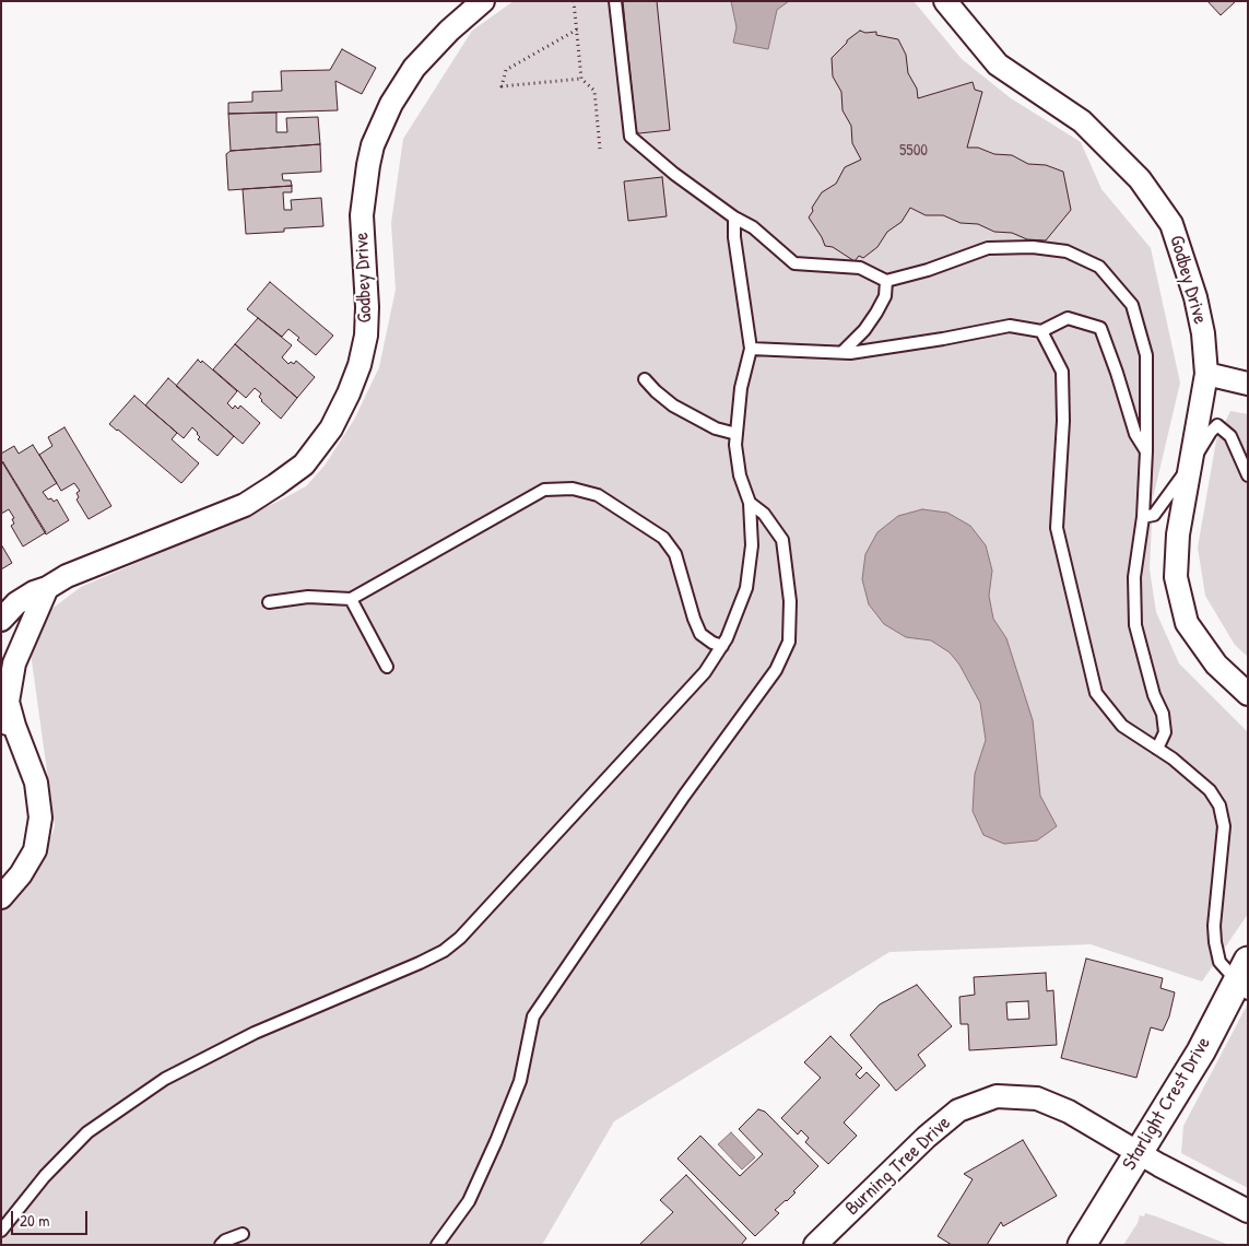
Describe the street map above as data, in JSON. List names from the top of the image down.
{
  "streets": {
    "street": ["Godbey Drive", "Starlight Crest Drive", "Burning Tree Drive"]
  },
  "crossings": [
    ["Starlight Crest Drive", "Burning Tree Drive"]
  ],
  "house_numbers": ["5500"],
  "scale_bar": "20 m"
}
